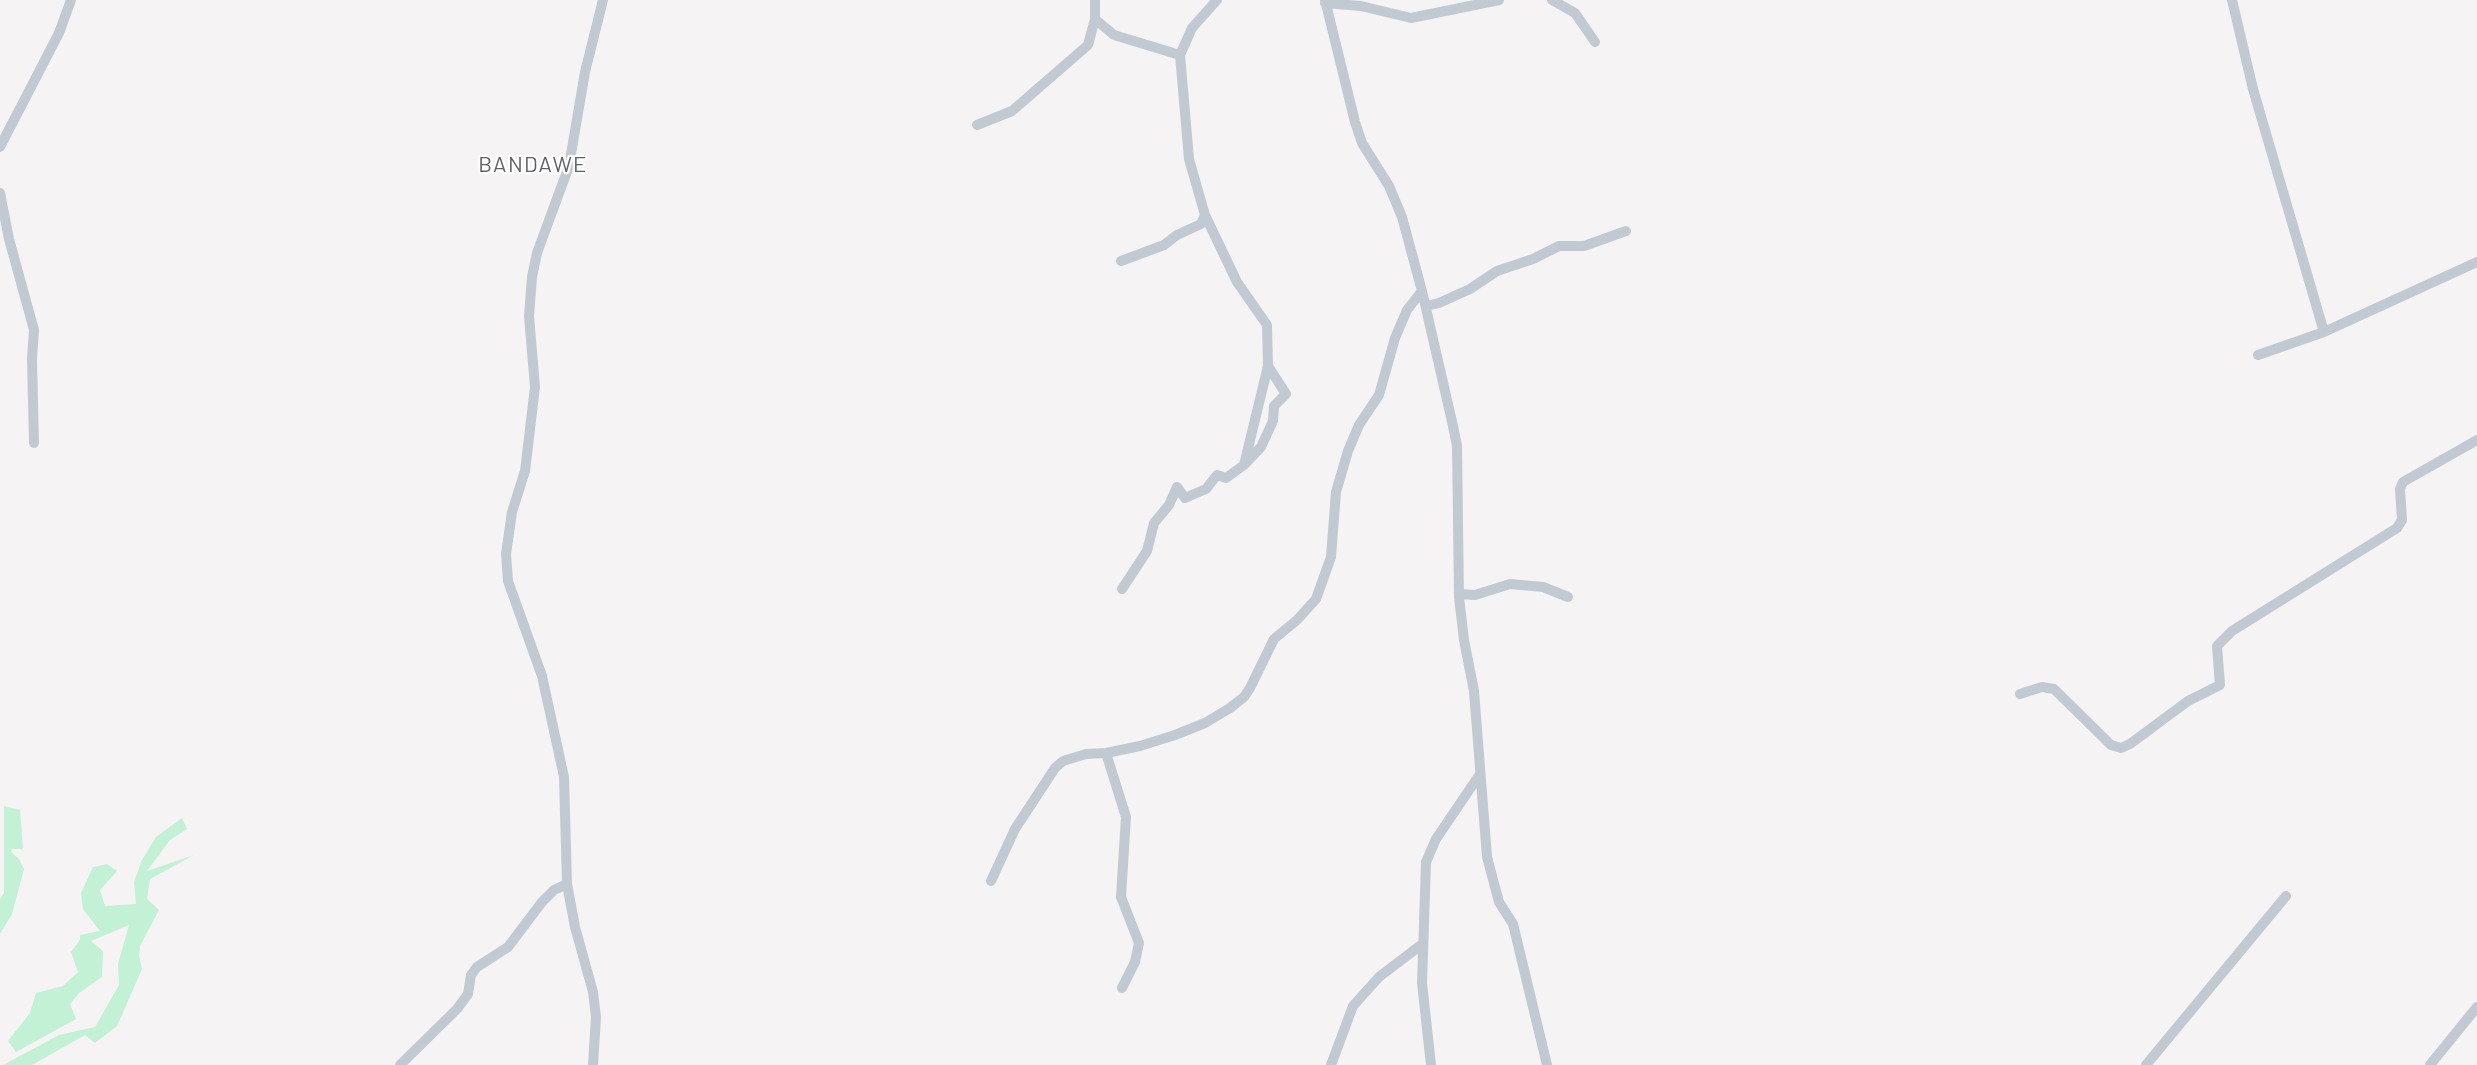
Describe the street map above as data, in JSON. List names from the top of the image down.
{
  "districts": ["BANDAWE"]
}
